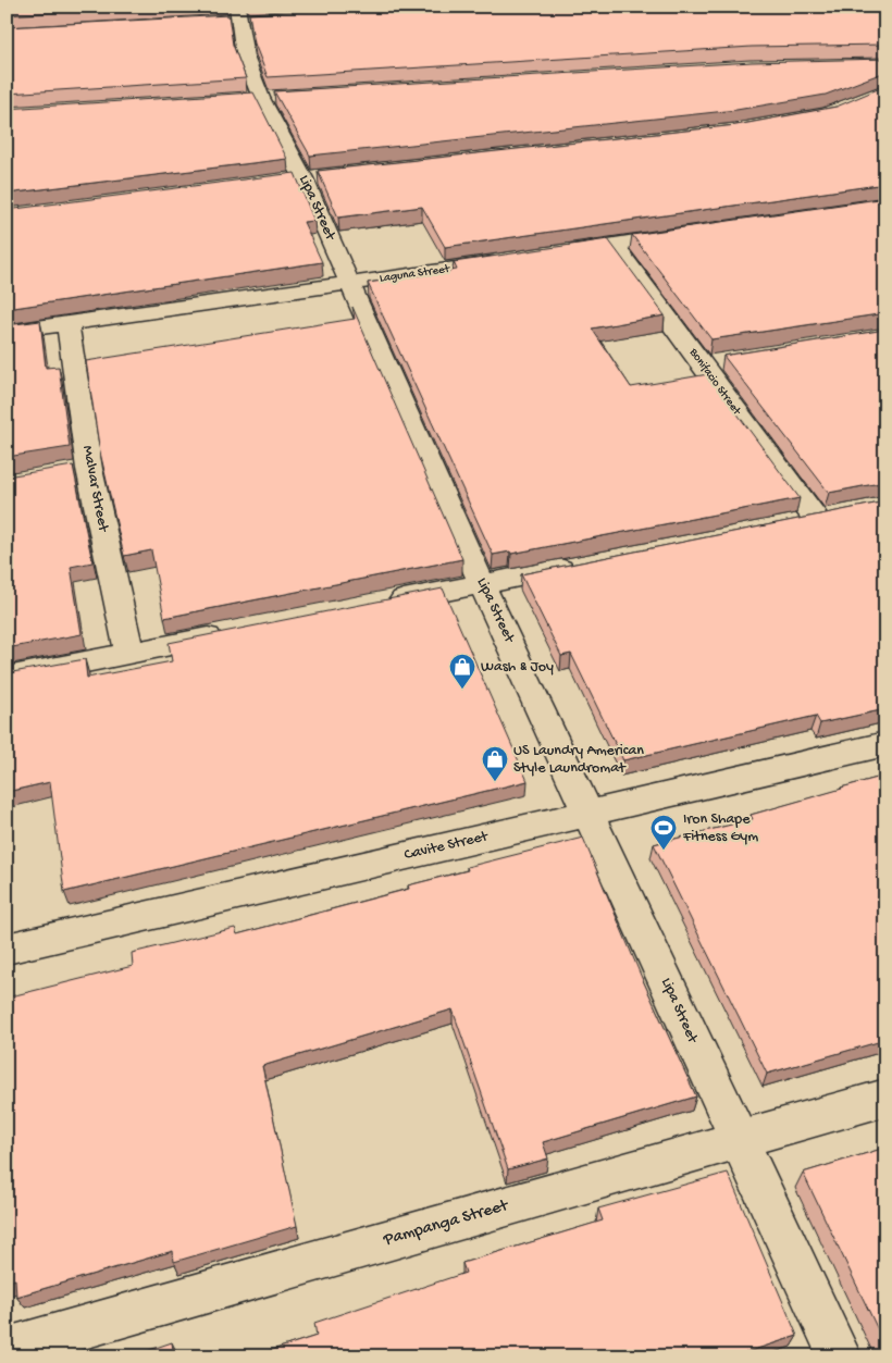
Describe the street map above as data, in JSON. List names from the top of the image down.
{
  "streets": {
    "street": [
      "Lipa Street",
      "Laguna Street",
      "Bonifacio Street",
      "Malvar Street",
      "Cavite Street",
      "Pampanga Street"
    ]
  },
  "crossings": [
    ["Lipa Street", "Laguna Street"],
    ["Lipa Street", "Cavite Street"],
    ["Lipa Street", "Pampanga Street"],
    ["Laguna Street", "Malvar Street"]
  ],
  "places": {
    "shop": ["Wash & Joy", "US Laundry American Style Laundromat"],
    "sports": ["Iron Shape Fitness Gym"]
  }
}
